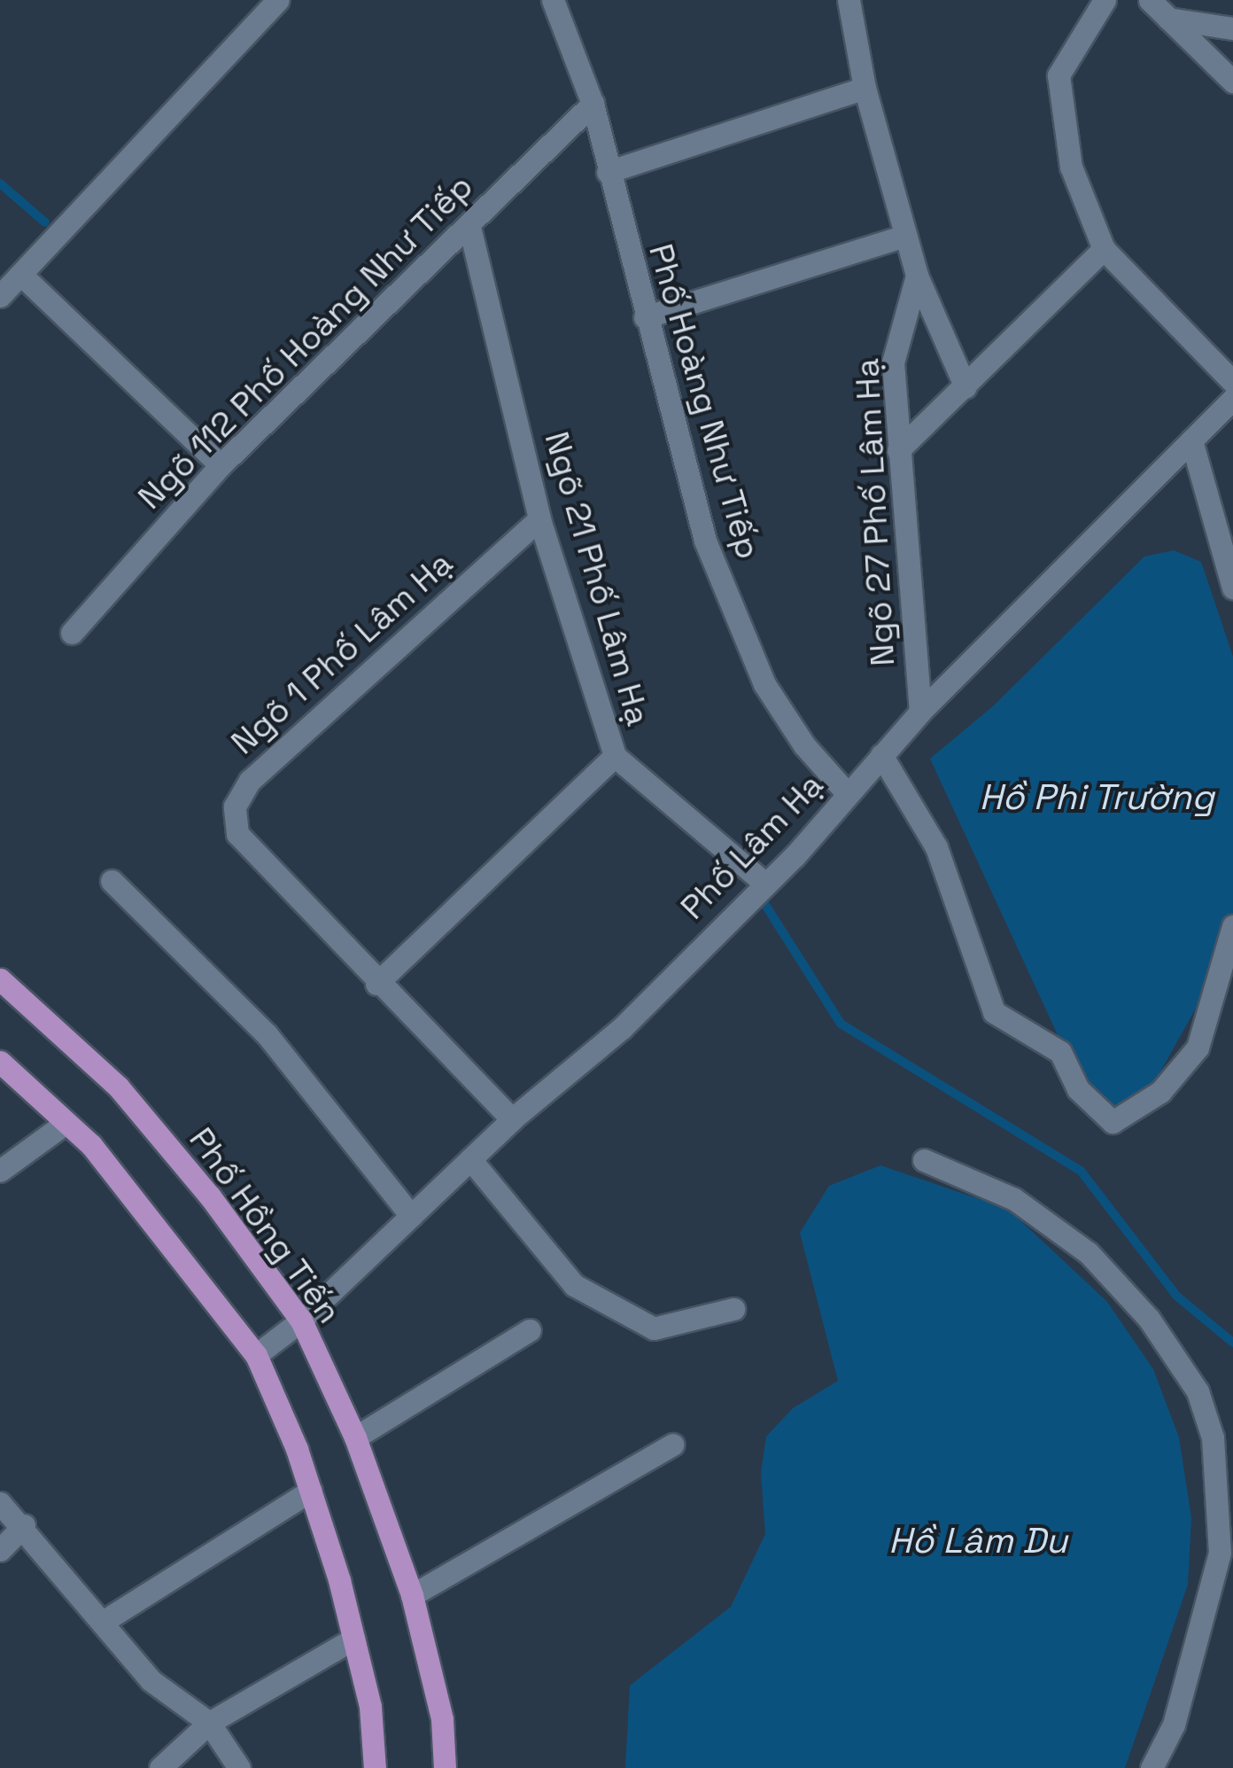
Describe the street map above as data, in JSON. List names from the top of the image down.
{
  "streets": {
    "main road": ["Phố Hồng Tiến"],
    "street": [
      "Ngõ 112 Phố Hoàng Như Tiếp",
      "Phố Hoàng Như Tiếp",
      "Ngõ 27 Phố Lâm Hạ",
      "Ngõ 21 Phố Lâm Hạ",
      "Ngõ 1 Phố Lâm Hạ",
      "Phố Lâm Hạ"
    ]
  },
  "crossings": [
    ["Ngõ 112 Phố Hoàng Như Tiếp", "Phố Hoàng Như Tiếp"],
    ["Ngõ 112 Phố Hoàng Như Tiếp", "Ngõ 21 Phố Lâm Hạ"],
    ["Phố Hoàng Như Tiếp", "Phố Lâm Hạ"],
    ["Ngõ 27 Phố Lâm Hạ", "Phố Lâm Hạ"],
    ["Ngõ 21 Phố Lâm Hạ", "Ngõ 1 Phố Lâm Hạ"],
    ["Ngõ 21 Phố Lâm Hạ", "Phố Lâm Hạ"],
    ["Ngõ 1 Phố Lâm Hạ", "Phố Lâm Hạ"],
    ["Phố Lâm Hạ", "Phố Hồng Tiến"]
  ],
  "water": ["Hồ Phi Trường", "Hồ Lâm Du"]
}
